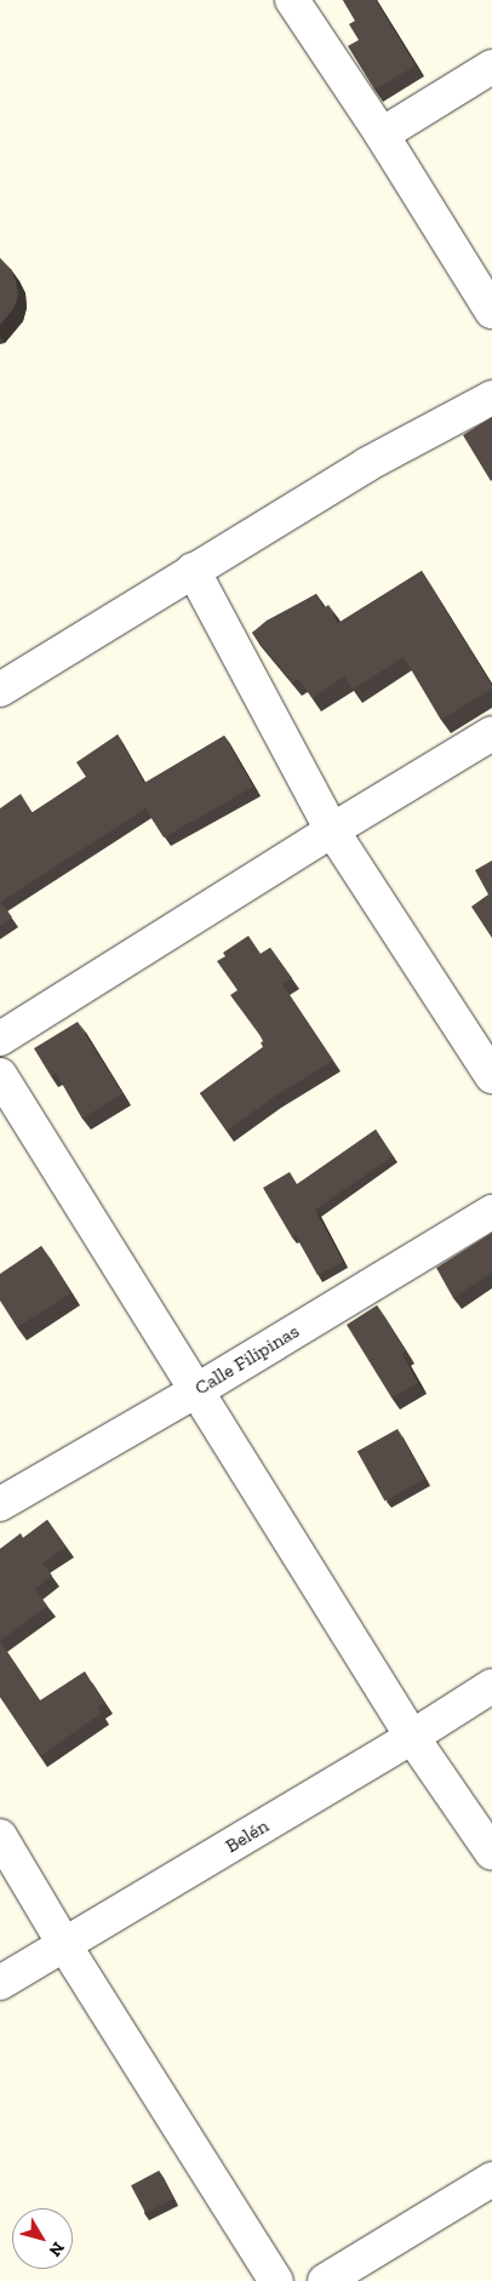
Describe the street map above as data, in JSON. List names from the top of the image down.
{
  "streets": {
    "street": ["Calle Filipinas", "Belén"]
  },
  "north": "bottom right"
}
